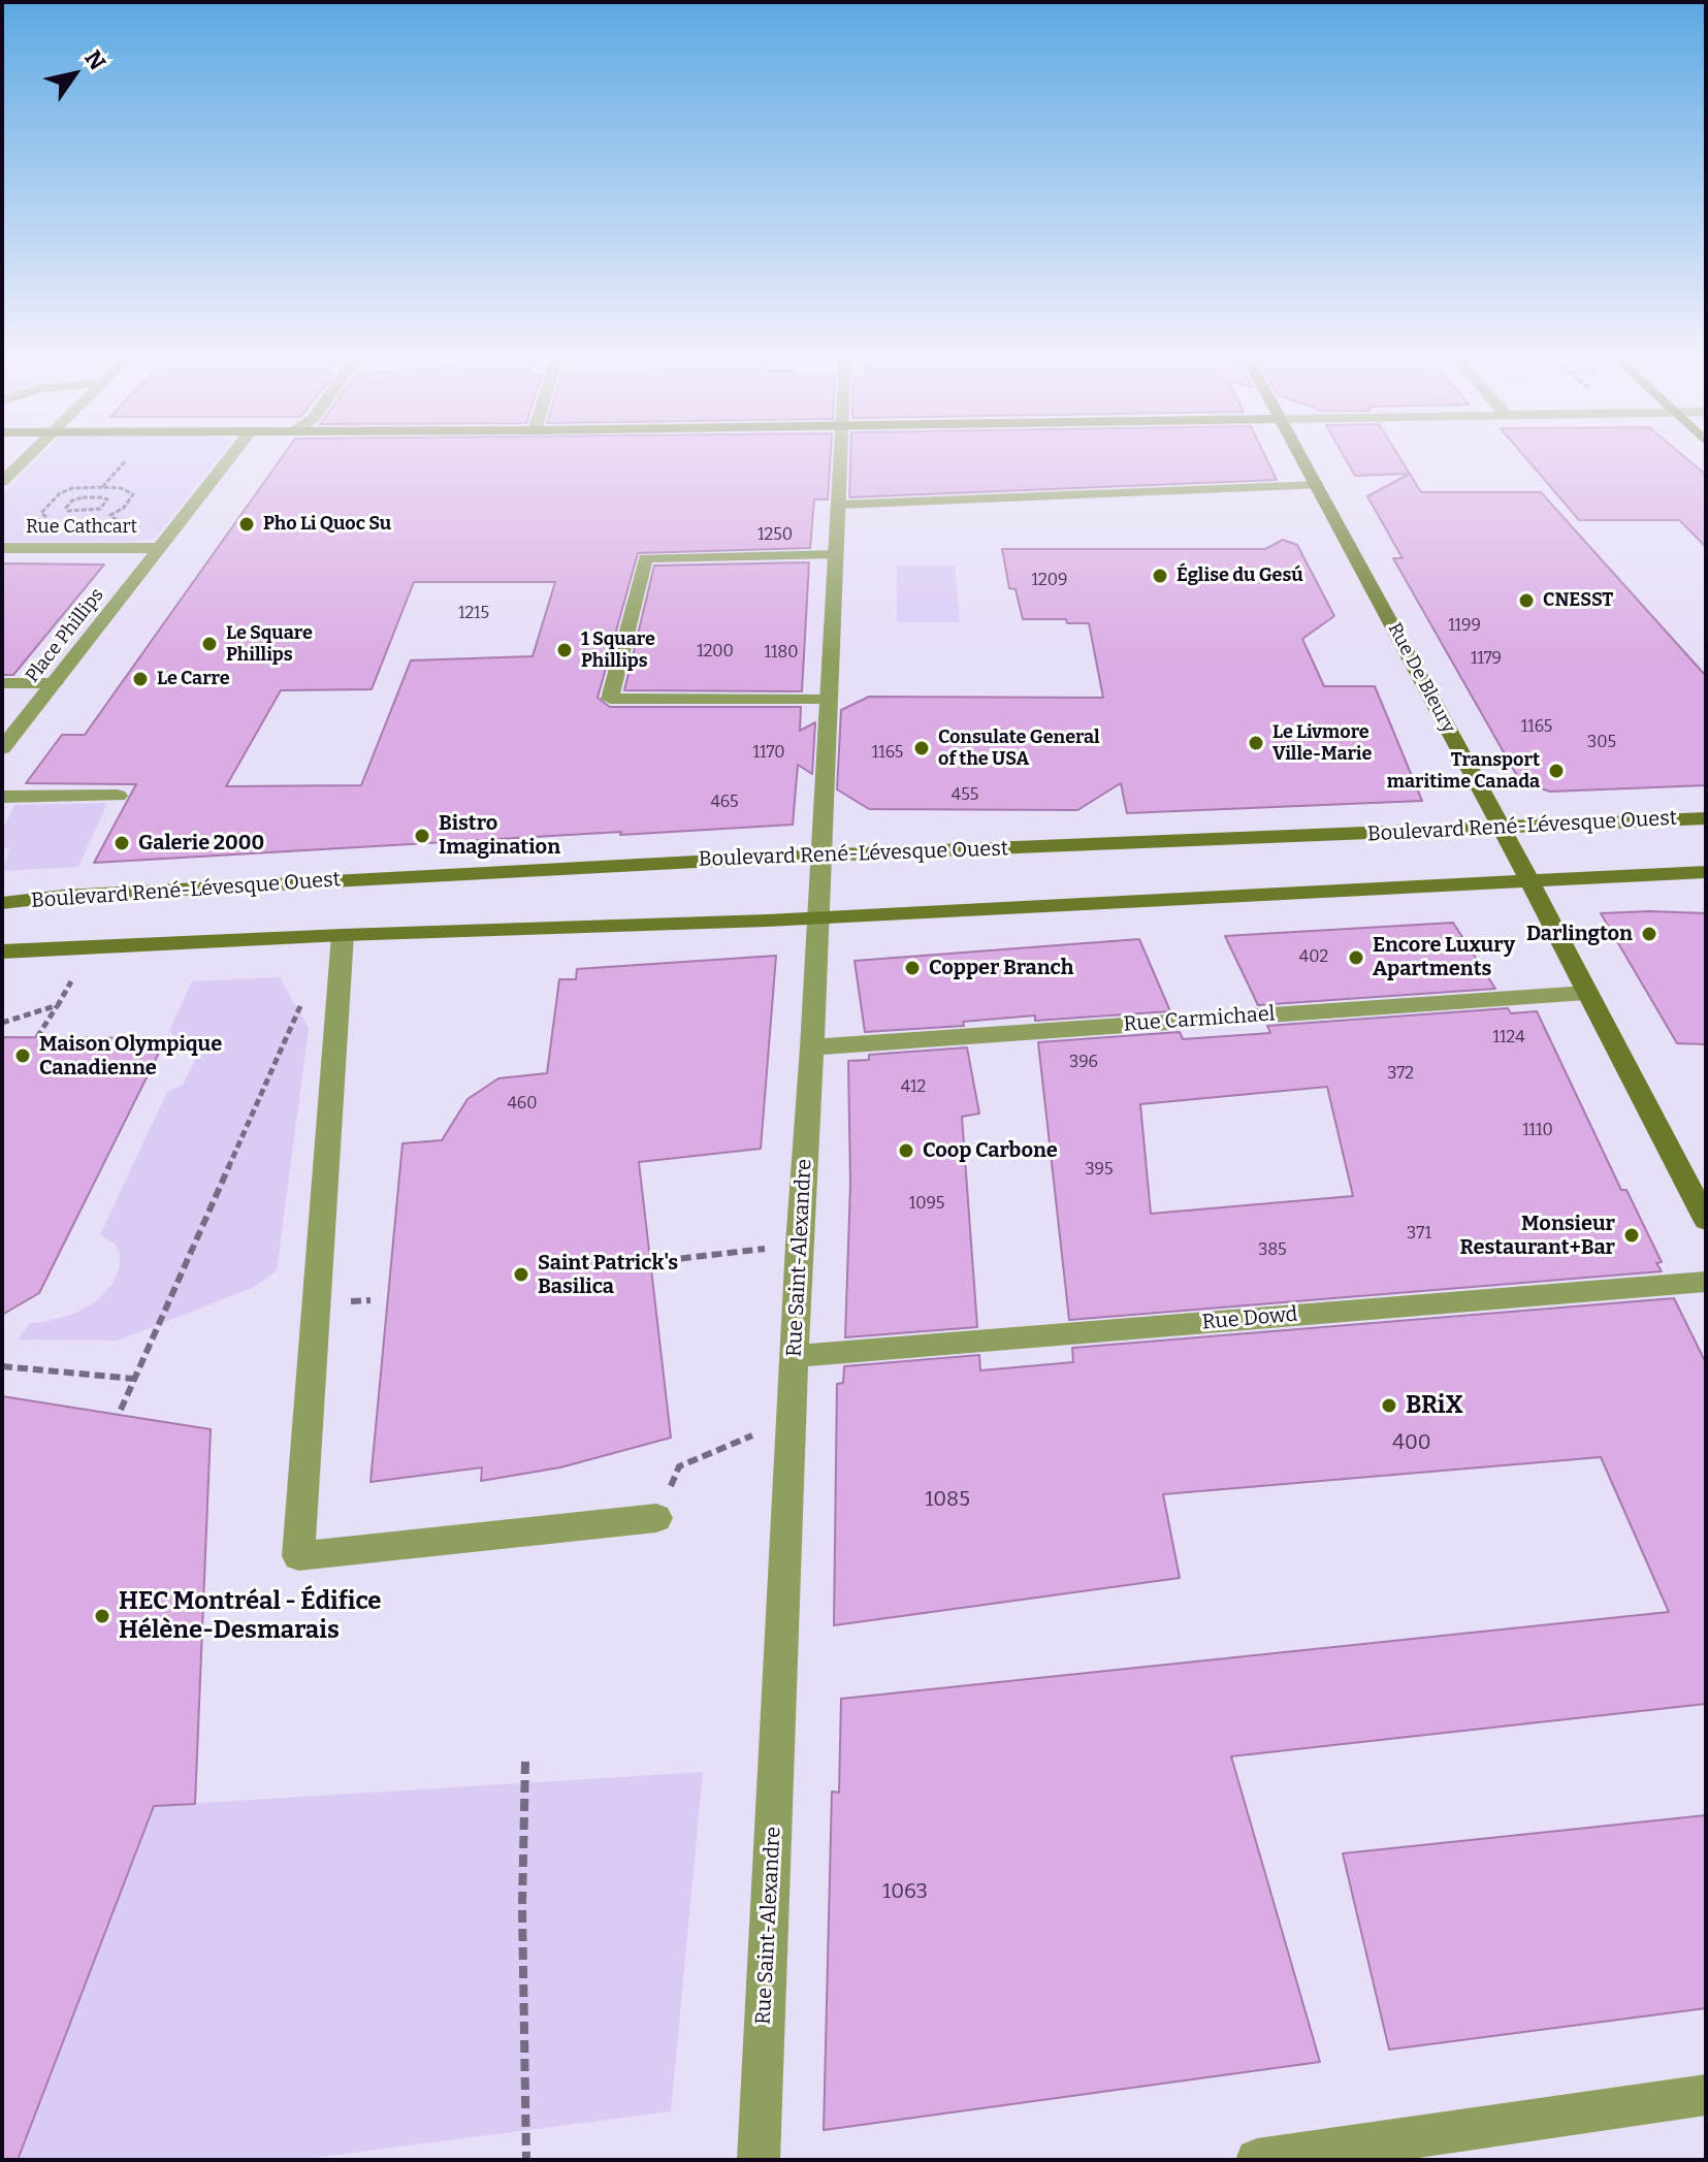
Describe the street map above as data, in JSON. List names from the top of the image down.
{
  "streets": {
    "street": [
      "Rue Cathcart",
      "Place Phillips",
      "Rue De Bleury",
      "Boulevard René-Lévesque Ouest",
      "Rue Carmichael",
      "Rue Saint-Alexandre",
      "Rue Dowd"
    ]
  },
  "crossings": [
    ["Rue Cathcart", "Place Phillips"],
    ["Rue De Bleury", "Boulevard René-Lévesque Ouest"],
    ["Rue De Bleury", "Rue Carmichael"],
    ["Boulevard René-Lévesque Ouest", "Rue Saint-Alexandre"],
    ["Rue Carmichael", "Rue Saint-Alexandre"],
    ["Rue Saint-Alexandre", "Rue Dowd"]
  ],
  "places": [
    "Pho Li Quoc Su",
    "Église du Gesú",
    "CNESST",
    "Le Square Phillips",
    "1 Square Phillips",
    "Le Carre",
    "Le Livmore Ville-Marie",
    "Consulate General of the USA",
    "Transport maritime Canada",
    "Bistro Imagination",
    "Galerie 2000",
    "Darlington",
    "Encore Luxury Apartments",
    "Copper Branch",
    "Maison Olympique Canadienne",
    "Coop Carbone",
    "Monsieur Restaurant+Bar",
    "Saint Patrick's Basilica",
    "BRiX",
    "HEC Montréal - Édifice Hélène-Desmarais"
  ],
  "house_numbers": [
    "1250",
    "1209",
    "1215",
    "1199",
    "1200",
    "1180",
    "1179",
    "1165",
    "305",
    "1170",
    "1165",
    "455",
    "465",
    "402",
    "1124",
    "396",
    "372",
    "412",
    "460",
    "1110",
    "395",
    "1095",
    "371",
    "385",
    "400",
    "1085",
    "1063"
  ],
  "north": "top right"
}
